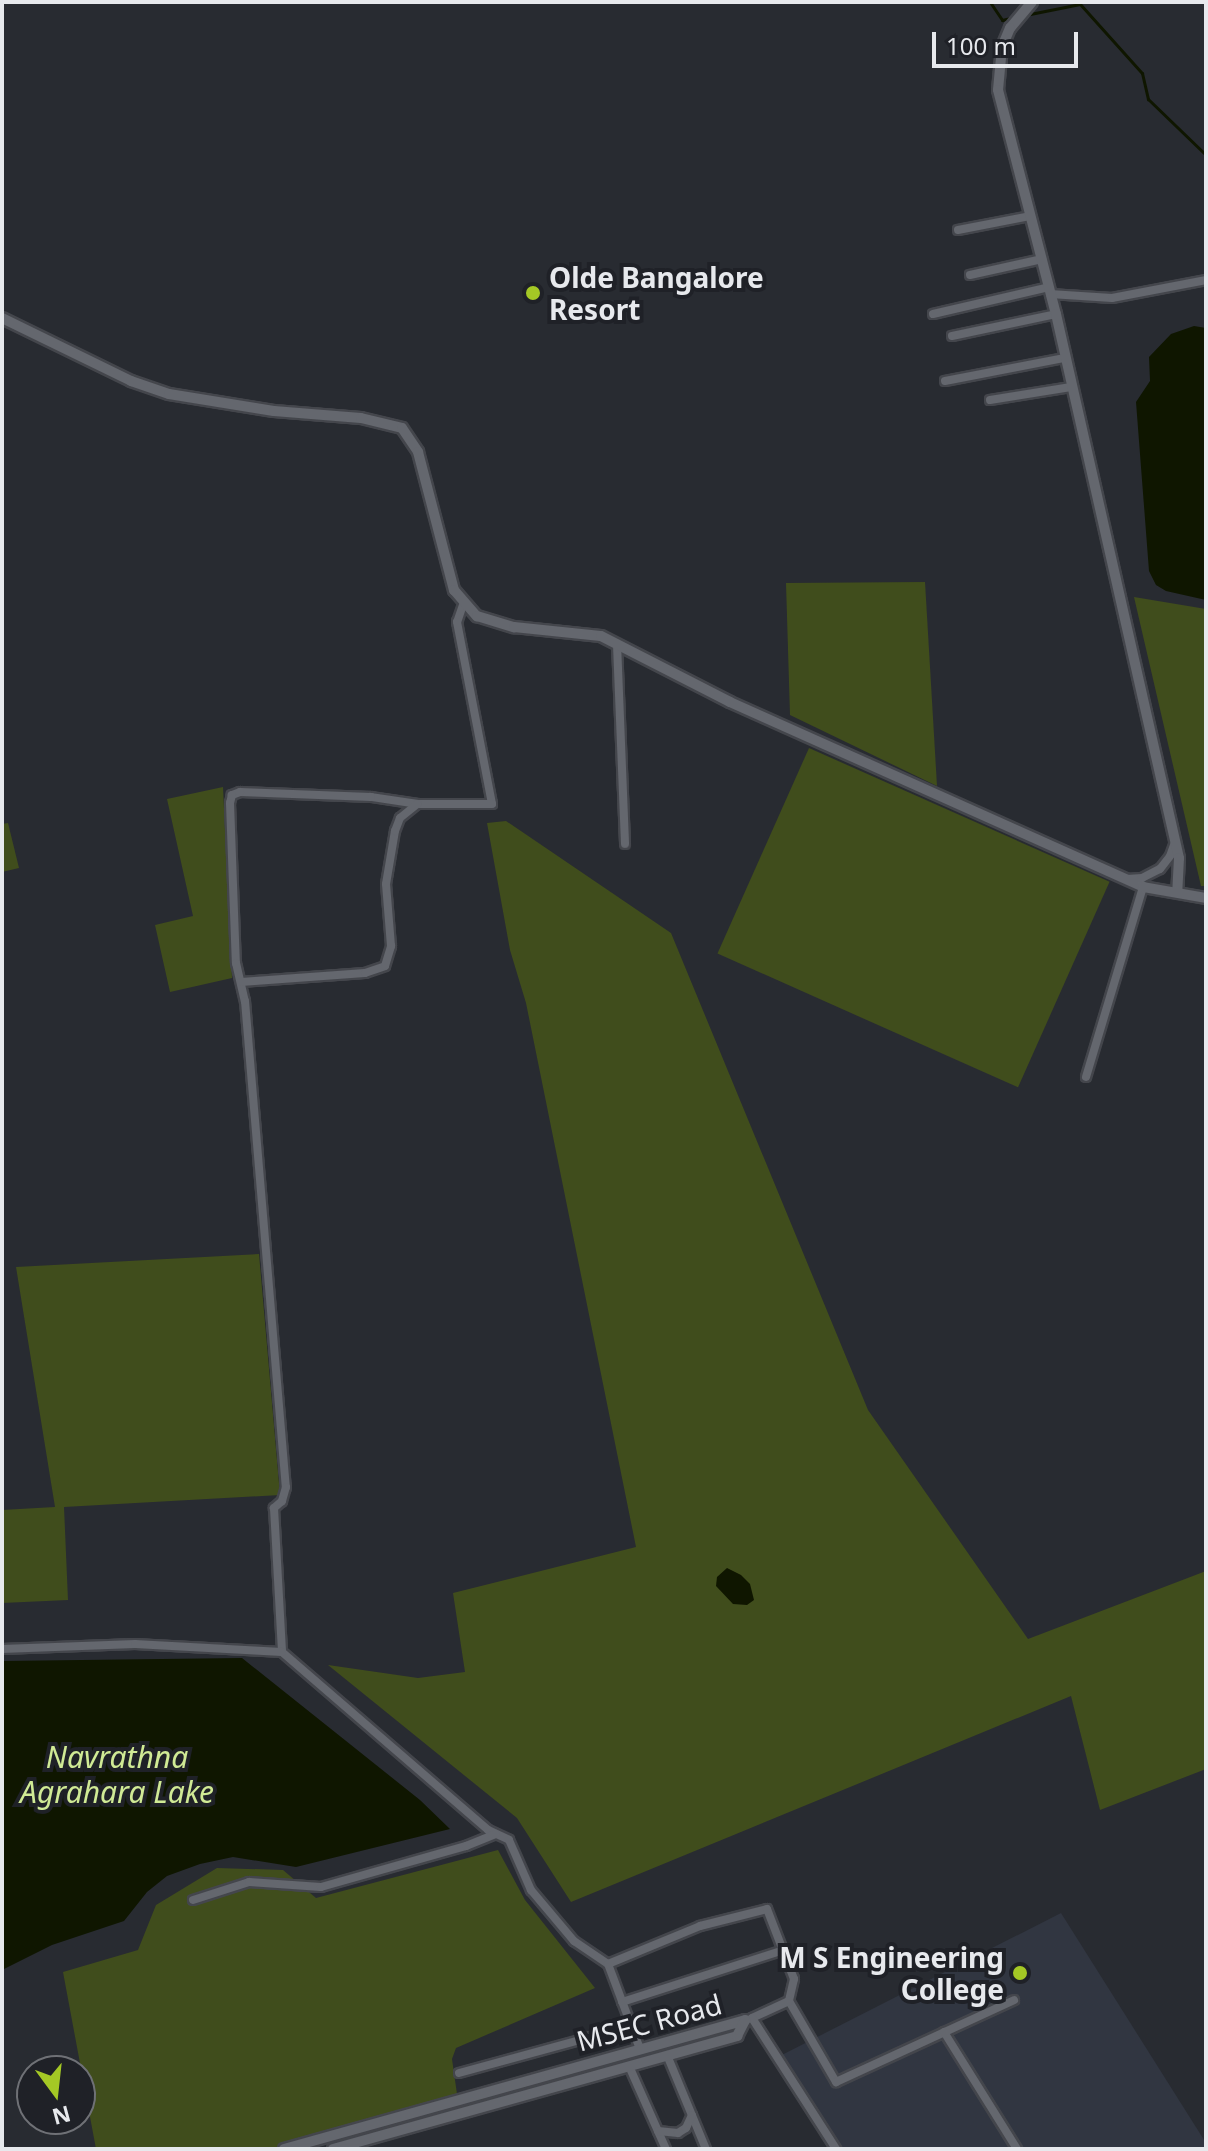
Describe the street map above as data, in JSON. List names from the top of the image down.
{
  "streets": {
    "street": ["MSEC Road"]
  },
  "water": ["Navrathna Agrahara Lake"],
  "places": ["Olde Bangalore Resort", "M S Engineering College"],
  "scale_bar": "100 m",
  "north": "bottom"
}
